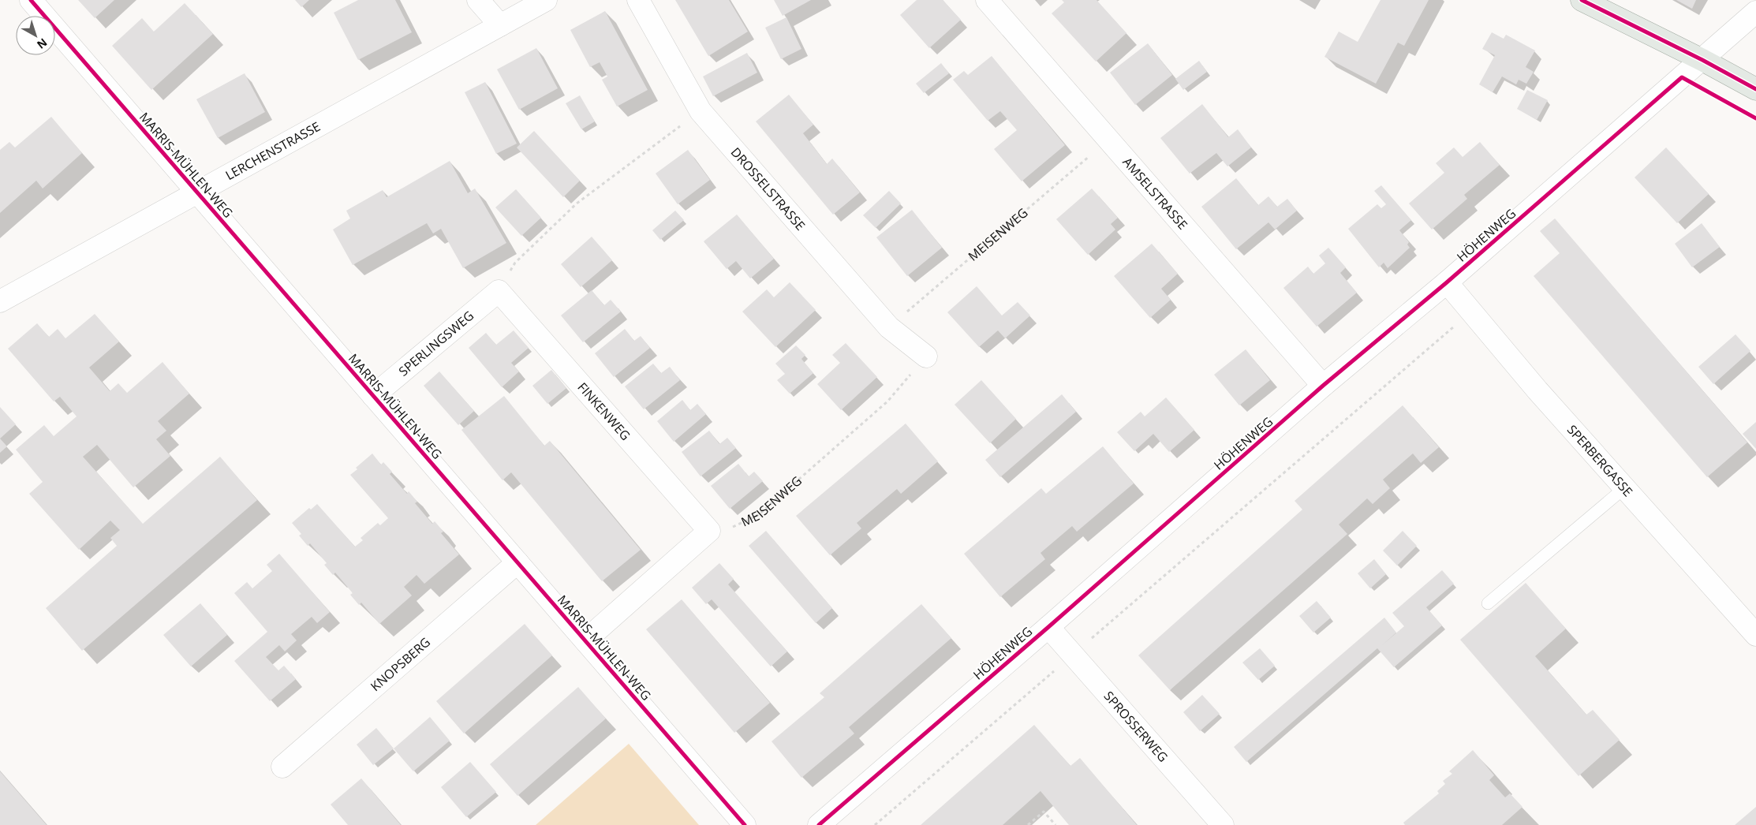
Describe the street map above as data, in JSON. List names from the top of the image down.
{
  "streets": {
    "street": [
      "LERCHENSTRASSE",
      "MARRIS-MÜHLEN-WEG",
      "DROSSELSTRASSE",
      "AMSELSTRASSE",
      "HÖHENWEG",
      "SPERLINGSWEG",
      "FINKENWEG",
      "SPERBERGASSE",
      "KNOPSBERG",
      "SPROSSERWEG"
    ],
    "path": ["MEISENWEG"]
  },
  "crossings": [
    ["LERCHENSTRASSE", "MARRIS-MÜHLEN-WEG"],
    ["MARRIS-MÜHLEN-WEG", "SPERLINGSWEG"],
    ["MARRIS-MÜHLEN-WEG", "KNOPSBERG"],
    ["DROSSELSTRASSE", "MEISENWEG"],
    ["AMSELSTRASSE", "MEISENWEG"],
    ["AMSELSTRASSE", "HÖHENWEG"],
    ["MEISENWEG", "FINKENWEG"],
    ["HÖHENWEG", "SPERBERGASSE"],
    ["HÖHENWEG", "SPROSSERWEG"],
    ["SPERLINGSWEG", "FINKENWEG"]
  ],
  "north": "bottom right"
}
